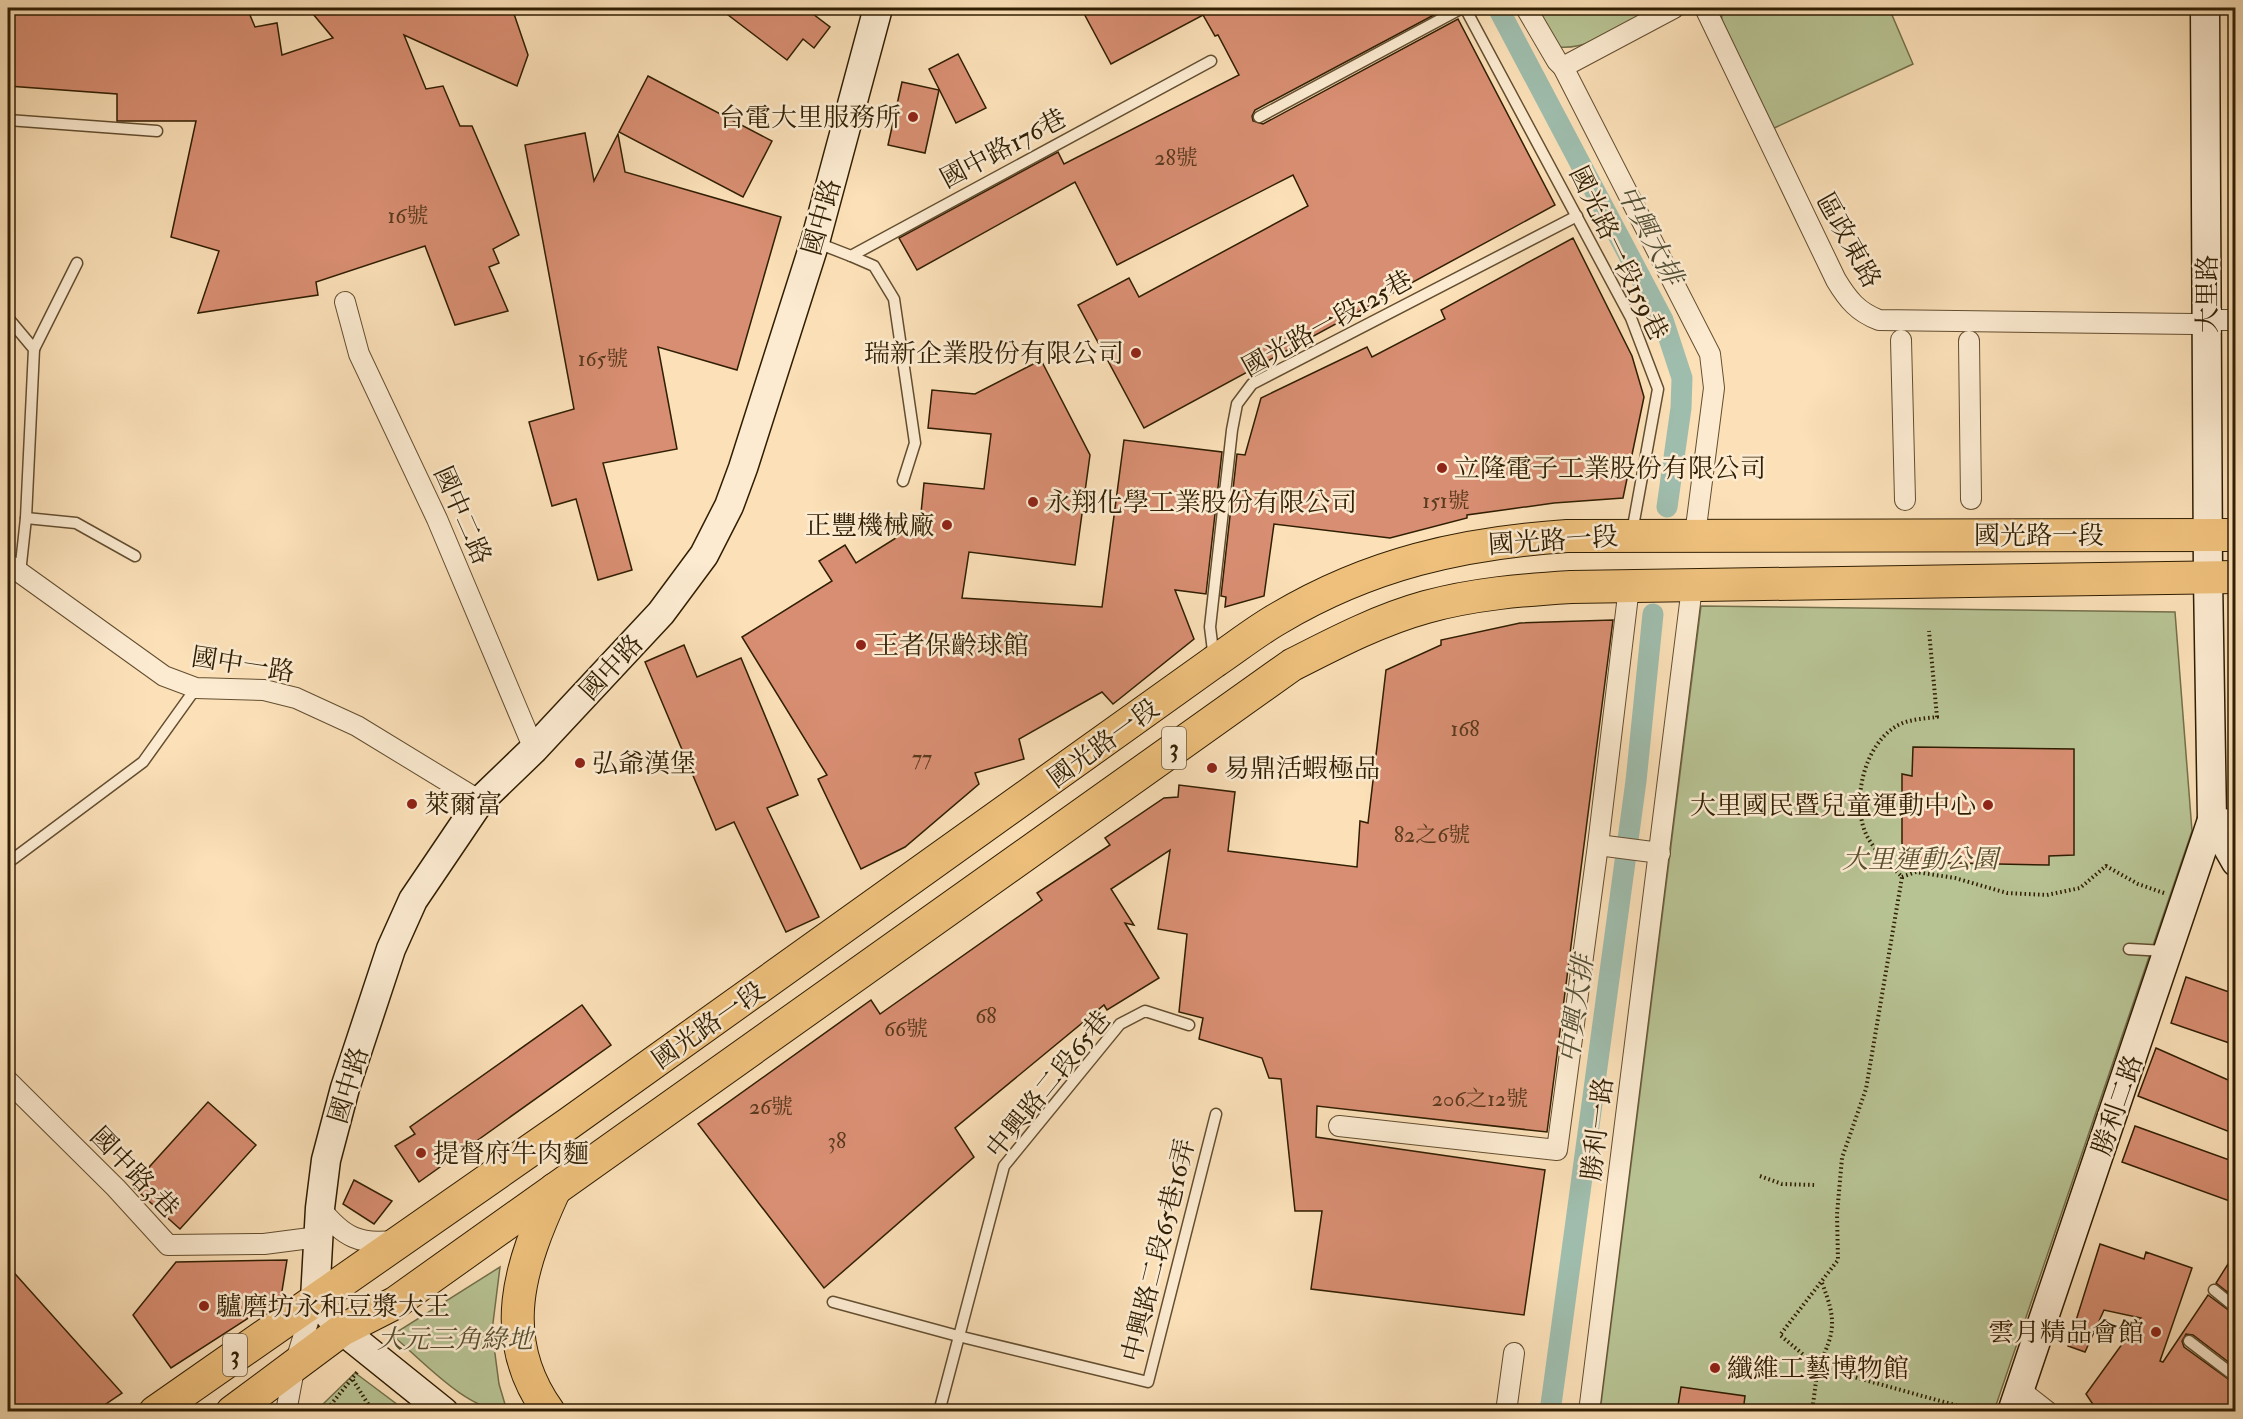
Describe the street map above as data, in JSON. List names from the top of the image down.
{
  "streets": {
    "main road": ["國光路一段", "3"],
    "street": [
      "國中路",
      "區政東路",
      "大里路",
      "國中二路",
      "國中一路",
      "勝利二路",
      "勝利一路",
      "國中路3巷"
    ],
    "lane": [
      "國中路176巷",
      "國光路一段159巷",
      "國光路一段125巷",
      "中興路二段65巷",
      "中興路二段65巷16弄"
    ]
  },
  "crossings": [
    ["國中路", "國中二路"],
    ["國中路", "國光路一段"],
    ["國中路", "國中一路"],
    ["國中路", "國中路3巷"],
    ["區政東路", "大里路"],
    ["國光路一段159巷", "國光路一段125巷"],
    ["國光路一段159巷", "國光路一段"],
    ["大里路", "國光路一段"],
    ["大里路", "勝利二路"],
    ["國光路一段125巷", "國光路一段"],
    ["國光路一段", "勝利一路"],
    ["中興路二段65巷", "中興路二段65巷16弄"]
  ],
  "water": ["中興大排"],
  "parks": ["大里運動公園", "大元三角綠地"],
  "places": [
    "台電大里服務所",
    "瑞新企業股份有限公司",
    "立隆電子工業股份有限公司",
    "永翔化學工業股份有限公司",
    "正豐機械廠",
    "王者保齡球館",
    "弘爺漢堡",
    "易鼎活蝦極品",
    "萊爾富",
    "大里國民暨兒童運動中心",
    "提督府牛肉麵",
    "驢磨坊永和豆漿大王",
    "雲月精品會館",
    "纖維工藝博物館"
  ],
  "house_numbers": [
    "28號",
    "16號",
    "165號",
    "151號",
    "168",
    "77",
    "82之6號",
    "68",
    "66號",
    "206之12號",
    "26號",
    "38"
  ]
}
